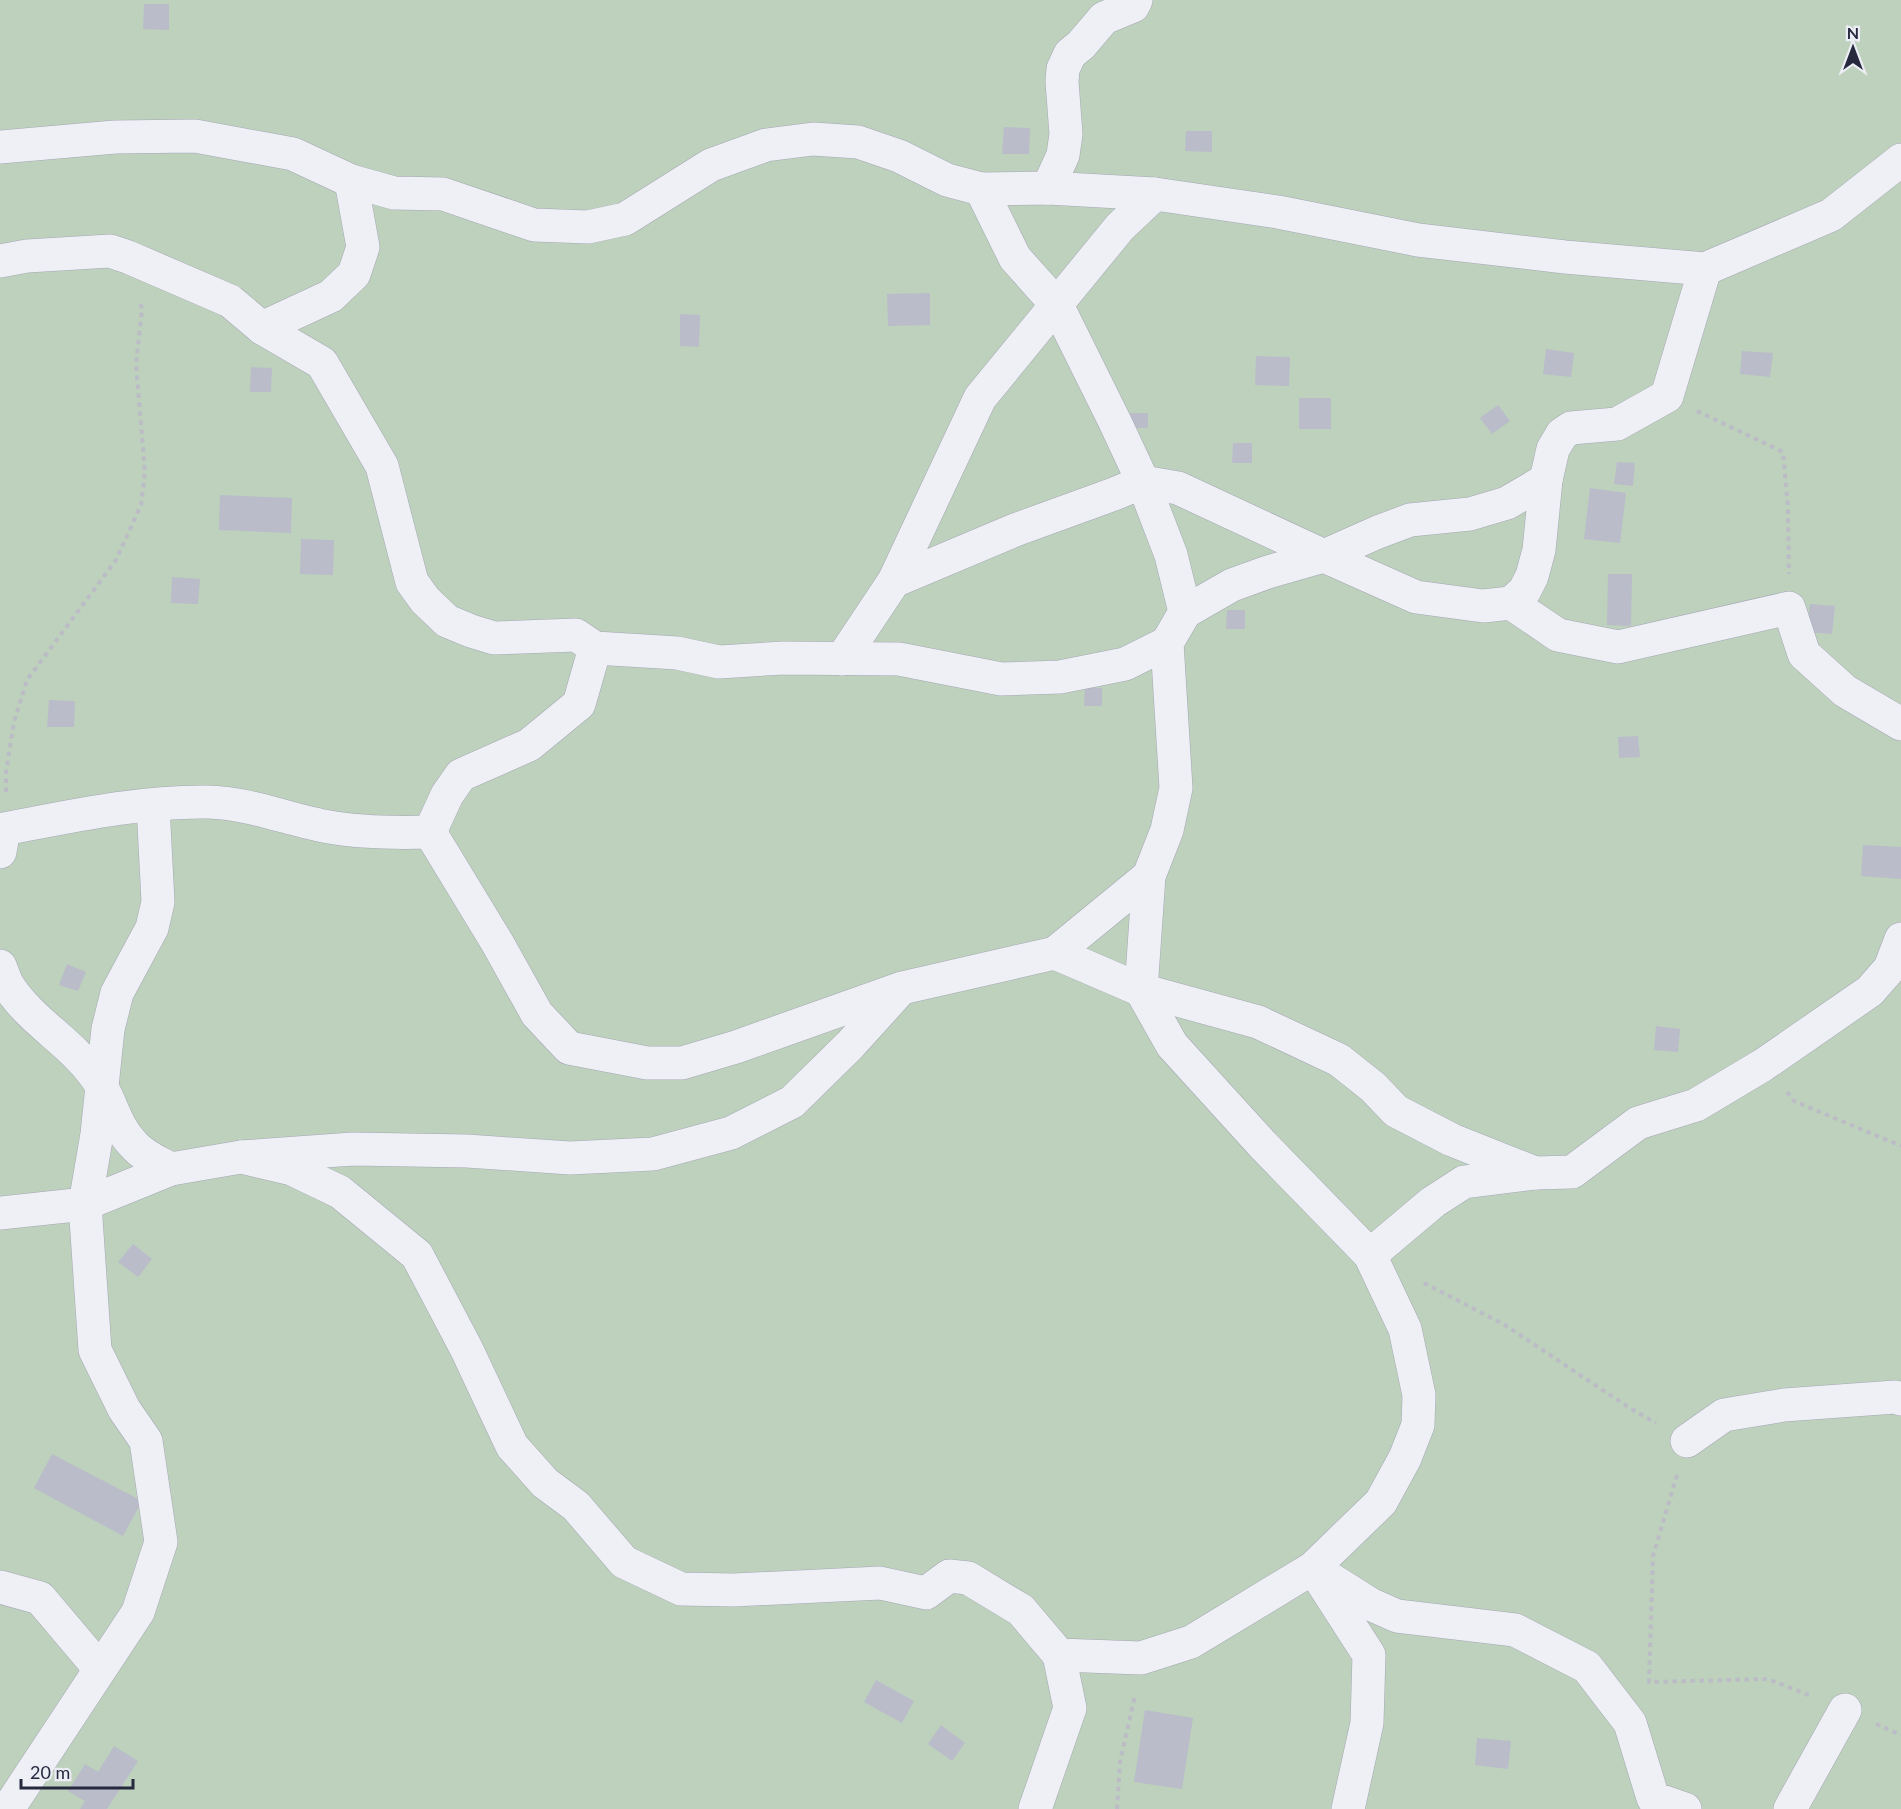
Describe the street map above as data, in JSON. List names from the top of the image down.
{
  "scale_bar": "20 m",
  "north": "top"
}
